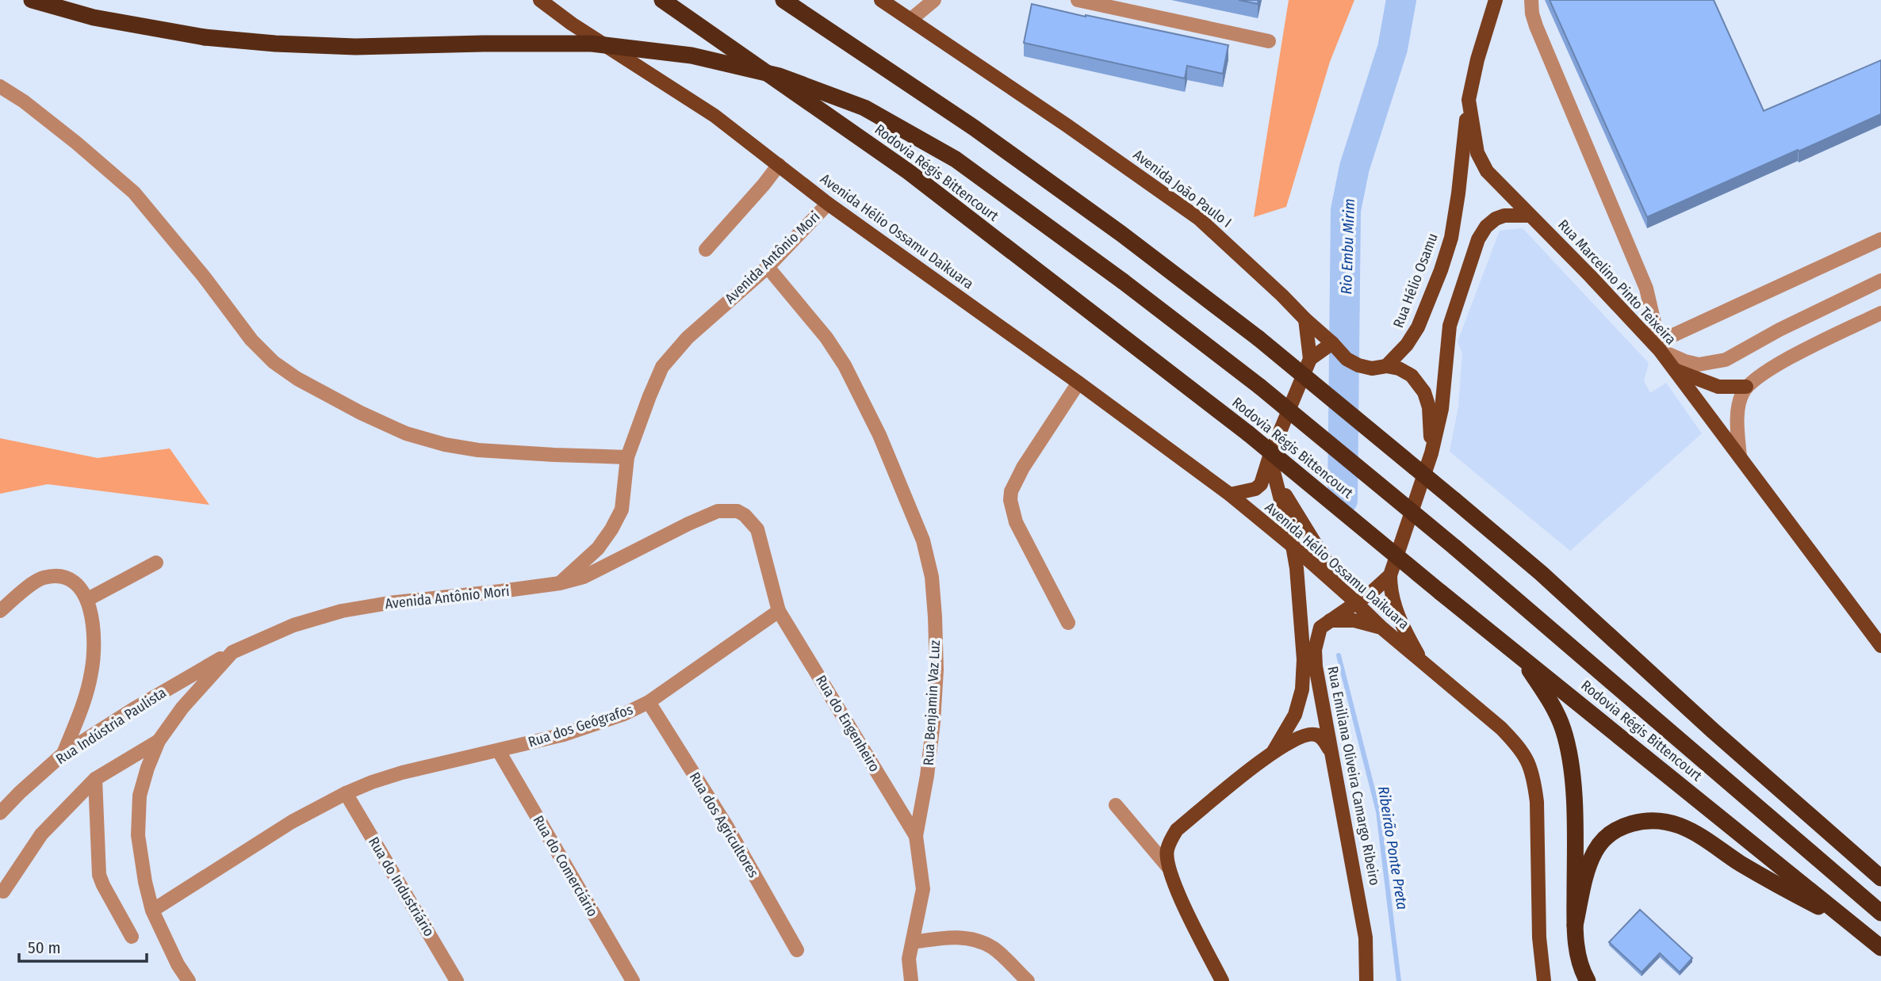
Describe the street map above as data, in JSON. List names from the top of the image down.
{
  "streets": {
    "highway": ["Rodovia Régis Bittencourt"],
    "main road": [
      "Avenida João Paulo I",
      "Avenida Hélio Ossamu Daikuara",
      "Rua Hélio Osamu",
      "Rua Marcelino Pinto Teixeira",
      "Rua Emiliana Oliveira Camargo Ribeiro"
    ],
    "street": [
      "Avenida Antônio Mori",
      "Rua Benjamin Vaz Luz",
      "Rua do Engenheiro",
      "Rua Indústria Paulista",
      "Rua dos Geógrafos",
      "Rua dos Agricultores",
      "Rua do Comerciário",
      "Rua do Industriário"
    ]
  },
  "crossings": [
    ["Avenida João Paulo I", "Rua Hélio Osamu"],
    ["Avenida João Paulo I", "Rua Emiliana Oliveira Camargo Ribeiro"],
    ["Avenida Hélio Ossamu Daikuara", "Avenida Antônio Mori"],
    ["Avenida Hélio Ossamu Daikuara", "Rua Emiliana Oliveira Camargo Ribeiro"],
    ["Avenida Antônio Mori", "Rua Benjamin Vaz Luz"],
    ["Avenida Antônio Mori", "Rua Indústria Paulista"],
    ["Avenida Antônio Mori", "Rua dos Geógrafos"],
    ["Rua Hélio Osamu", "Rua Marcelino Pinto Teixeira"],
    ["Rua Benjamin Vaz Luz", "Rua do Engenheiro"],
    ["Rua do Engenheiro", "Rua dos Geógrafos"],
    ["Rua dos Geógrafos", "Rua dos Agricultores"],
    ["Rua dos Geógrafos", "Rua do Comerciário"],
    ["Rua dos Geógrafos", "Rua do Industriário"]
  ],
  "water": ["Rio Embu Mirim", "Ribeirão Ponte Preta"],
  "scale_bar": "50 m"
}
